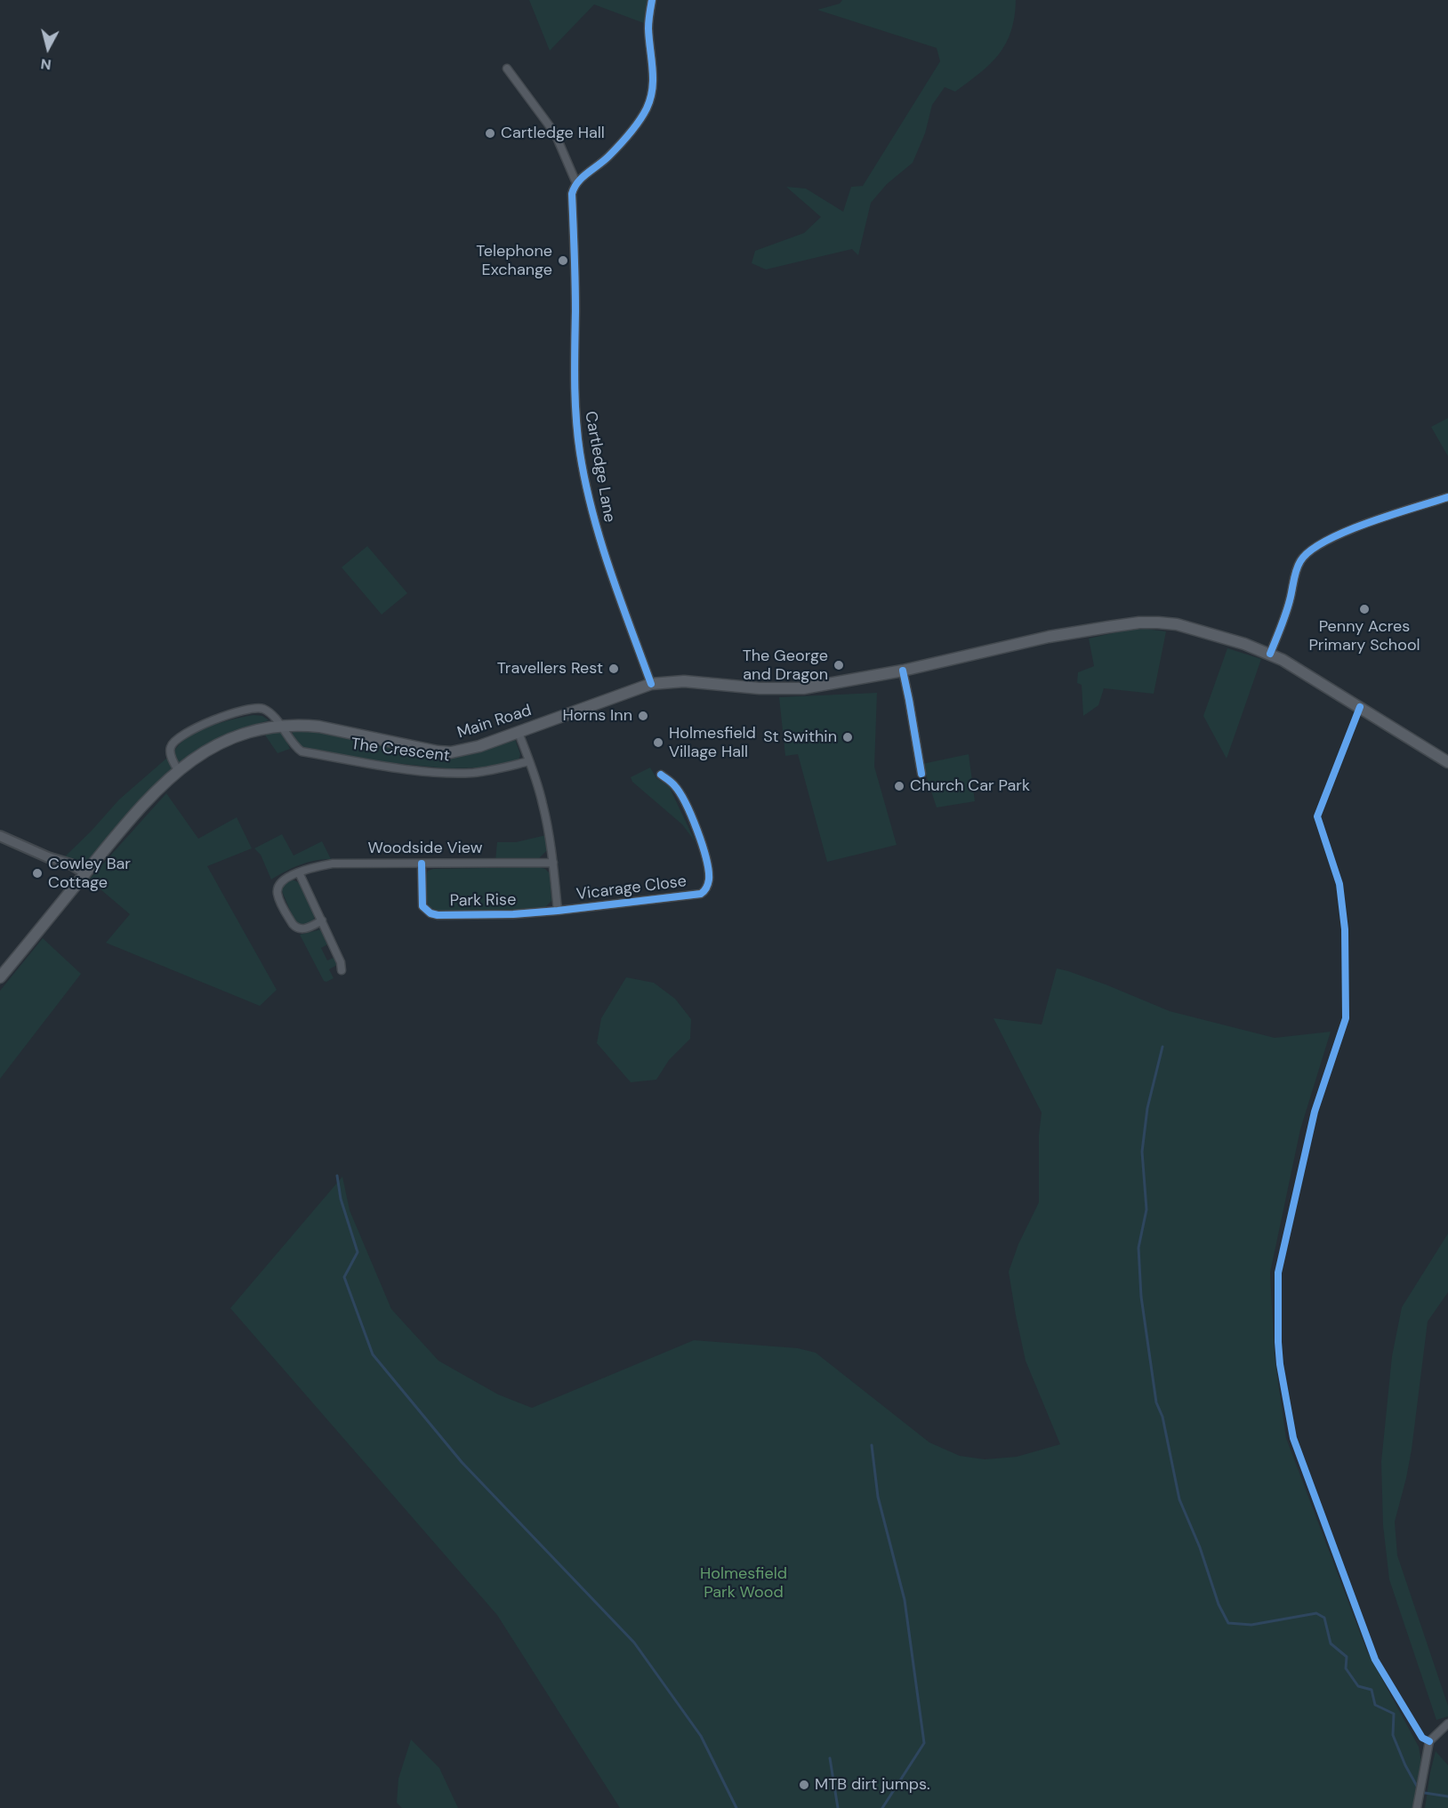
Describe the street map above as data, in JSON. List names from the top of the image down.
{
  "streets": {
    "main road": ["Main Road"],
    "street": [
      "Cartledge Lane",
      "The Crescent",
      "Woodside View",
      "Vicarage Close",
      "Park Rise"
    ]
  },
  "crossings": [
    ["Cartledge Lane", "Main Road"],
    ["Main Road", "The Crescent"],
    ["Woodside View", "Park Rise"],
    ["Vicarage Close", "Park Rise"]
  ],
  "parks": ["Holmesfield Park Wood"],
  "places": [
    "Cartledge Hall",
    "Telephone Exchange",
    "Penny Acres Primary School",
    "The George and Dragon",
    "Travellers Rest",
    "Horns Inn",
    "St Swithin",
    "Holmesfield Village Hall",
    "Church Car Park",
    "Cowley Bar Cottage",
    "MTB dirt jumps."
  ],
  "north": "bottom"
}
